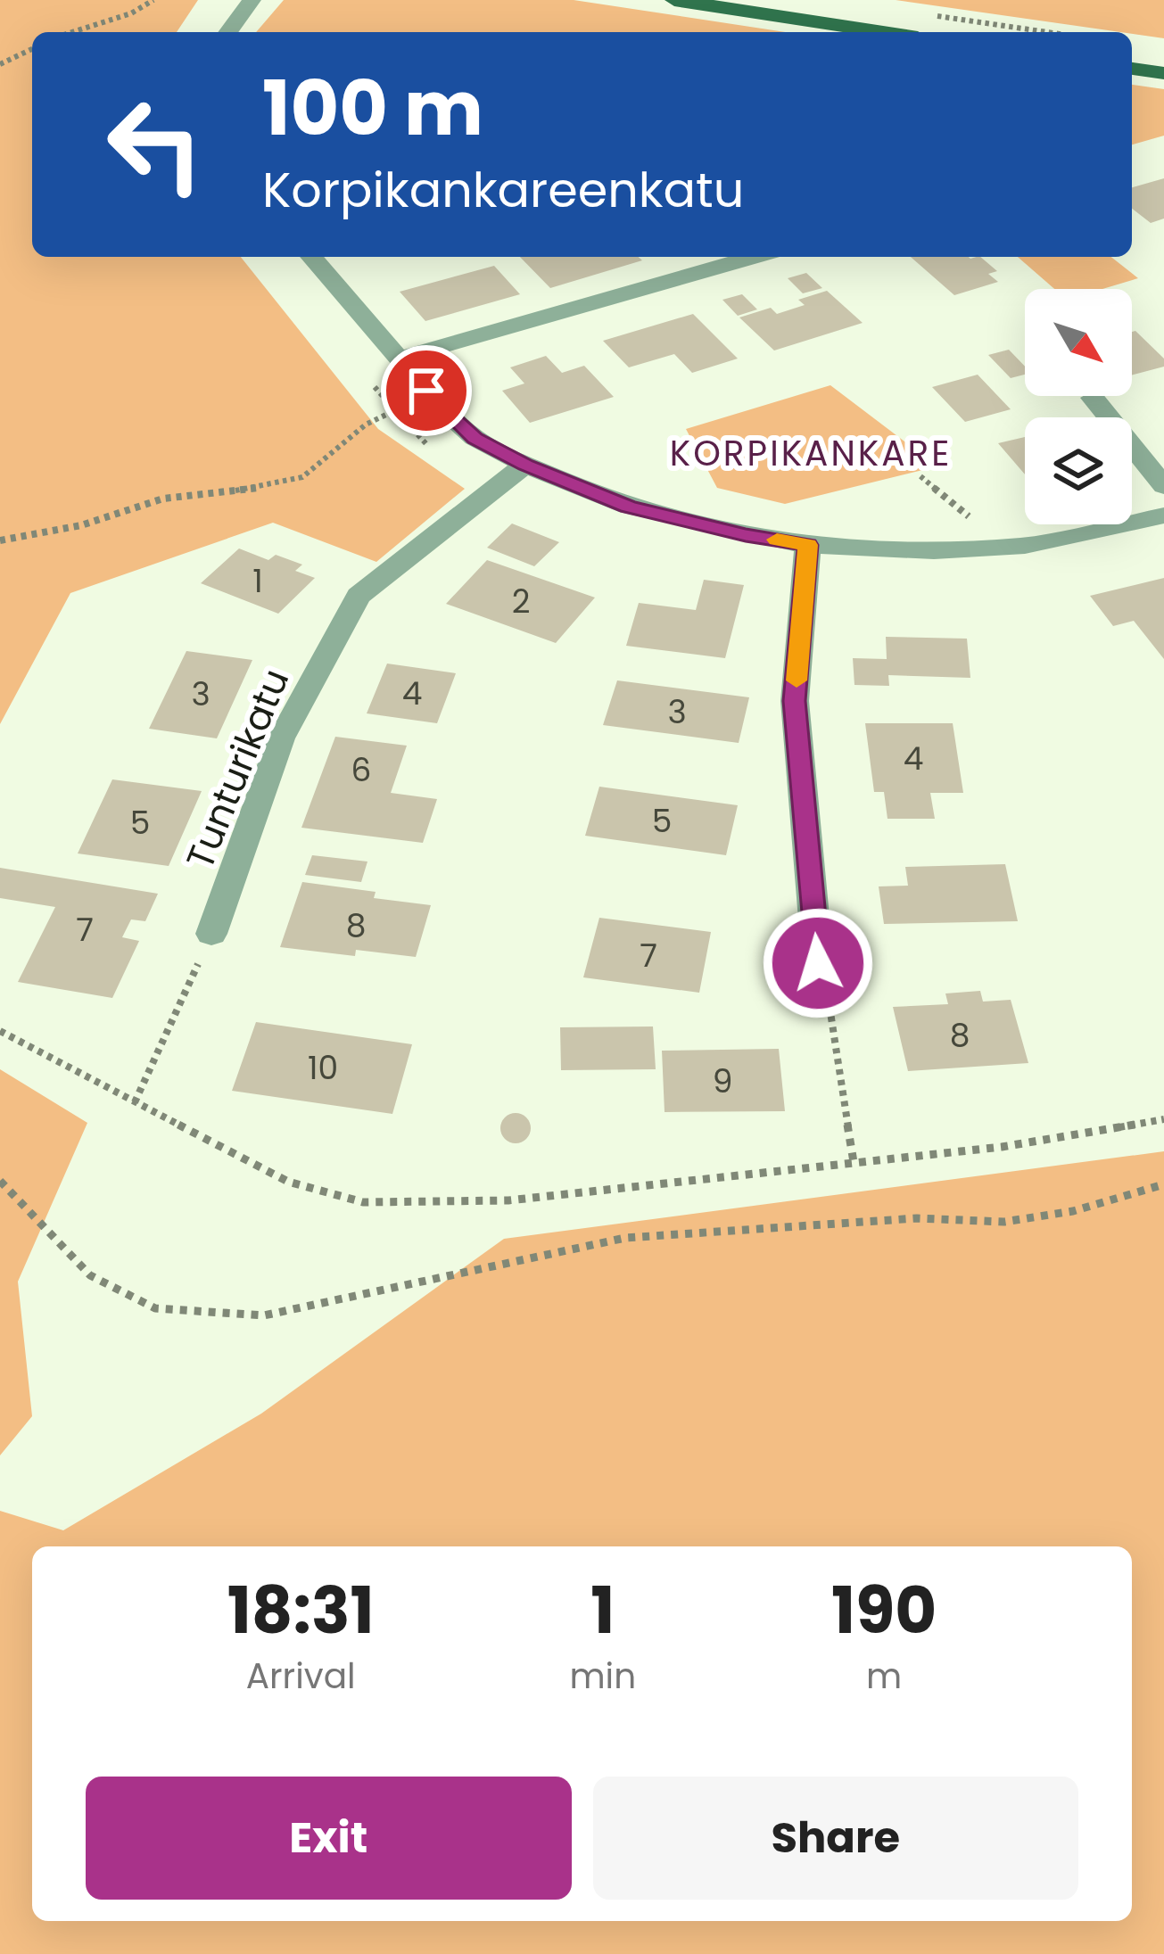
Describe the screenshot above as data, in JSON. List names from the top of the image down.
{
  "streets": {
    "street": ["Tunturikatu"]
  },
  "districts": ["KORPIKANKARE"],
  "house_numbers": [
    "1",
    "2",
    "4",
    "3",
    "3",
    "4",
    "6",
    "5",
    "5",
    "8",
    "7",
    "7",
    "8",
    "10",
    "9"
  ],
  "north": "bottom right",
  "page": {
    "turn": ["100 m", "Korpikankareenkatu"],
    "eta": [
      "18:31",
      "Arrival",
      "1",
      "min",
      "190",
      "m"
    ],
    "buttons": ["Exit", "Share"]
  }
}
